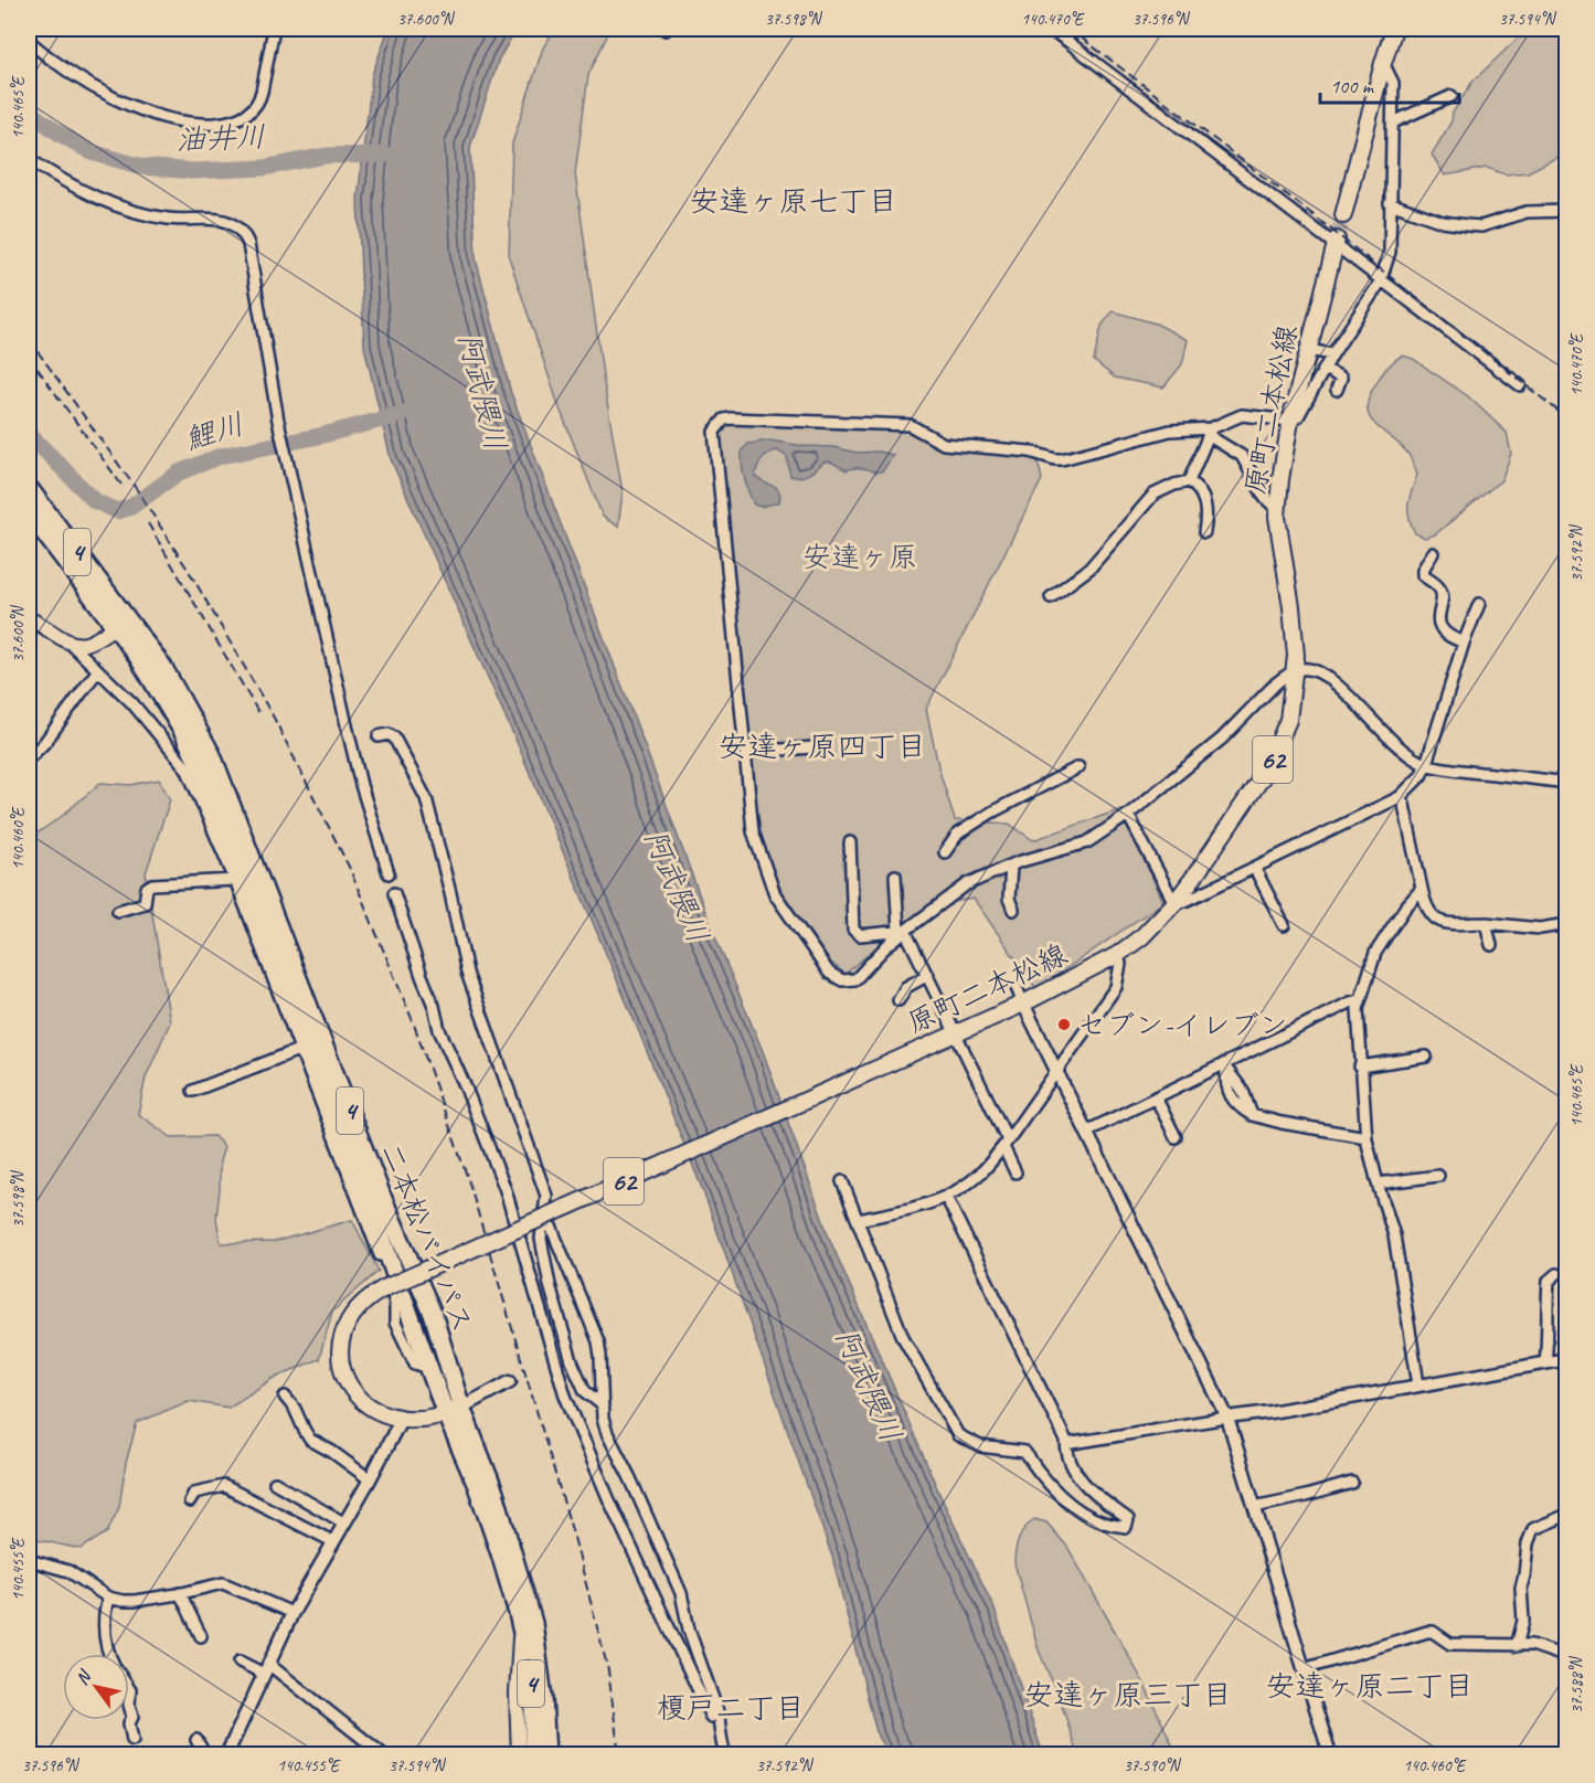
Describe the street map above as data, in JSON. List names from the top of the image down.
{
  "streets": {
    "highway": ["4", "二本松バイパス"],
    "main road": ["原町二本松線", "62"]
  },
  "crossings": [
    ["原町二本松線", "二本松バイパス"],
    ["4", "二本松バイパス"]
  ],
  "districts": [
    "安達ヶ原七丁目",
    "安達ヶ原四丁目",
    "安達ヶ原二丁目",
    "安達ヶ原三丁目",
    "榎戸二丁目"
  ],
  "water": ["油井川", "阿武隈川", "鯉川"],
  "parks": ["安達ヶ原"],
  "places": ["セブン-イレブン"],
  "scale_bar": "100 m",
  "north": "top left",
  "coordinates": [
    "37.600°N",
    "37.598°N",
    "140.470°E",
    "37.596°N",
    "37.594°N",
    "140.465°E",
    "37.592°N",
    "140.460°E",
    "140.455°E",
    "37.588°N",
    "37.590°N"
  ]
}
